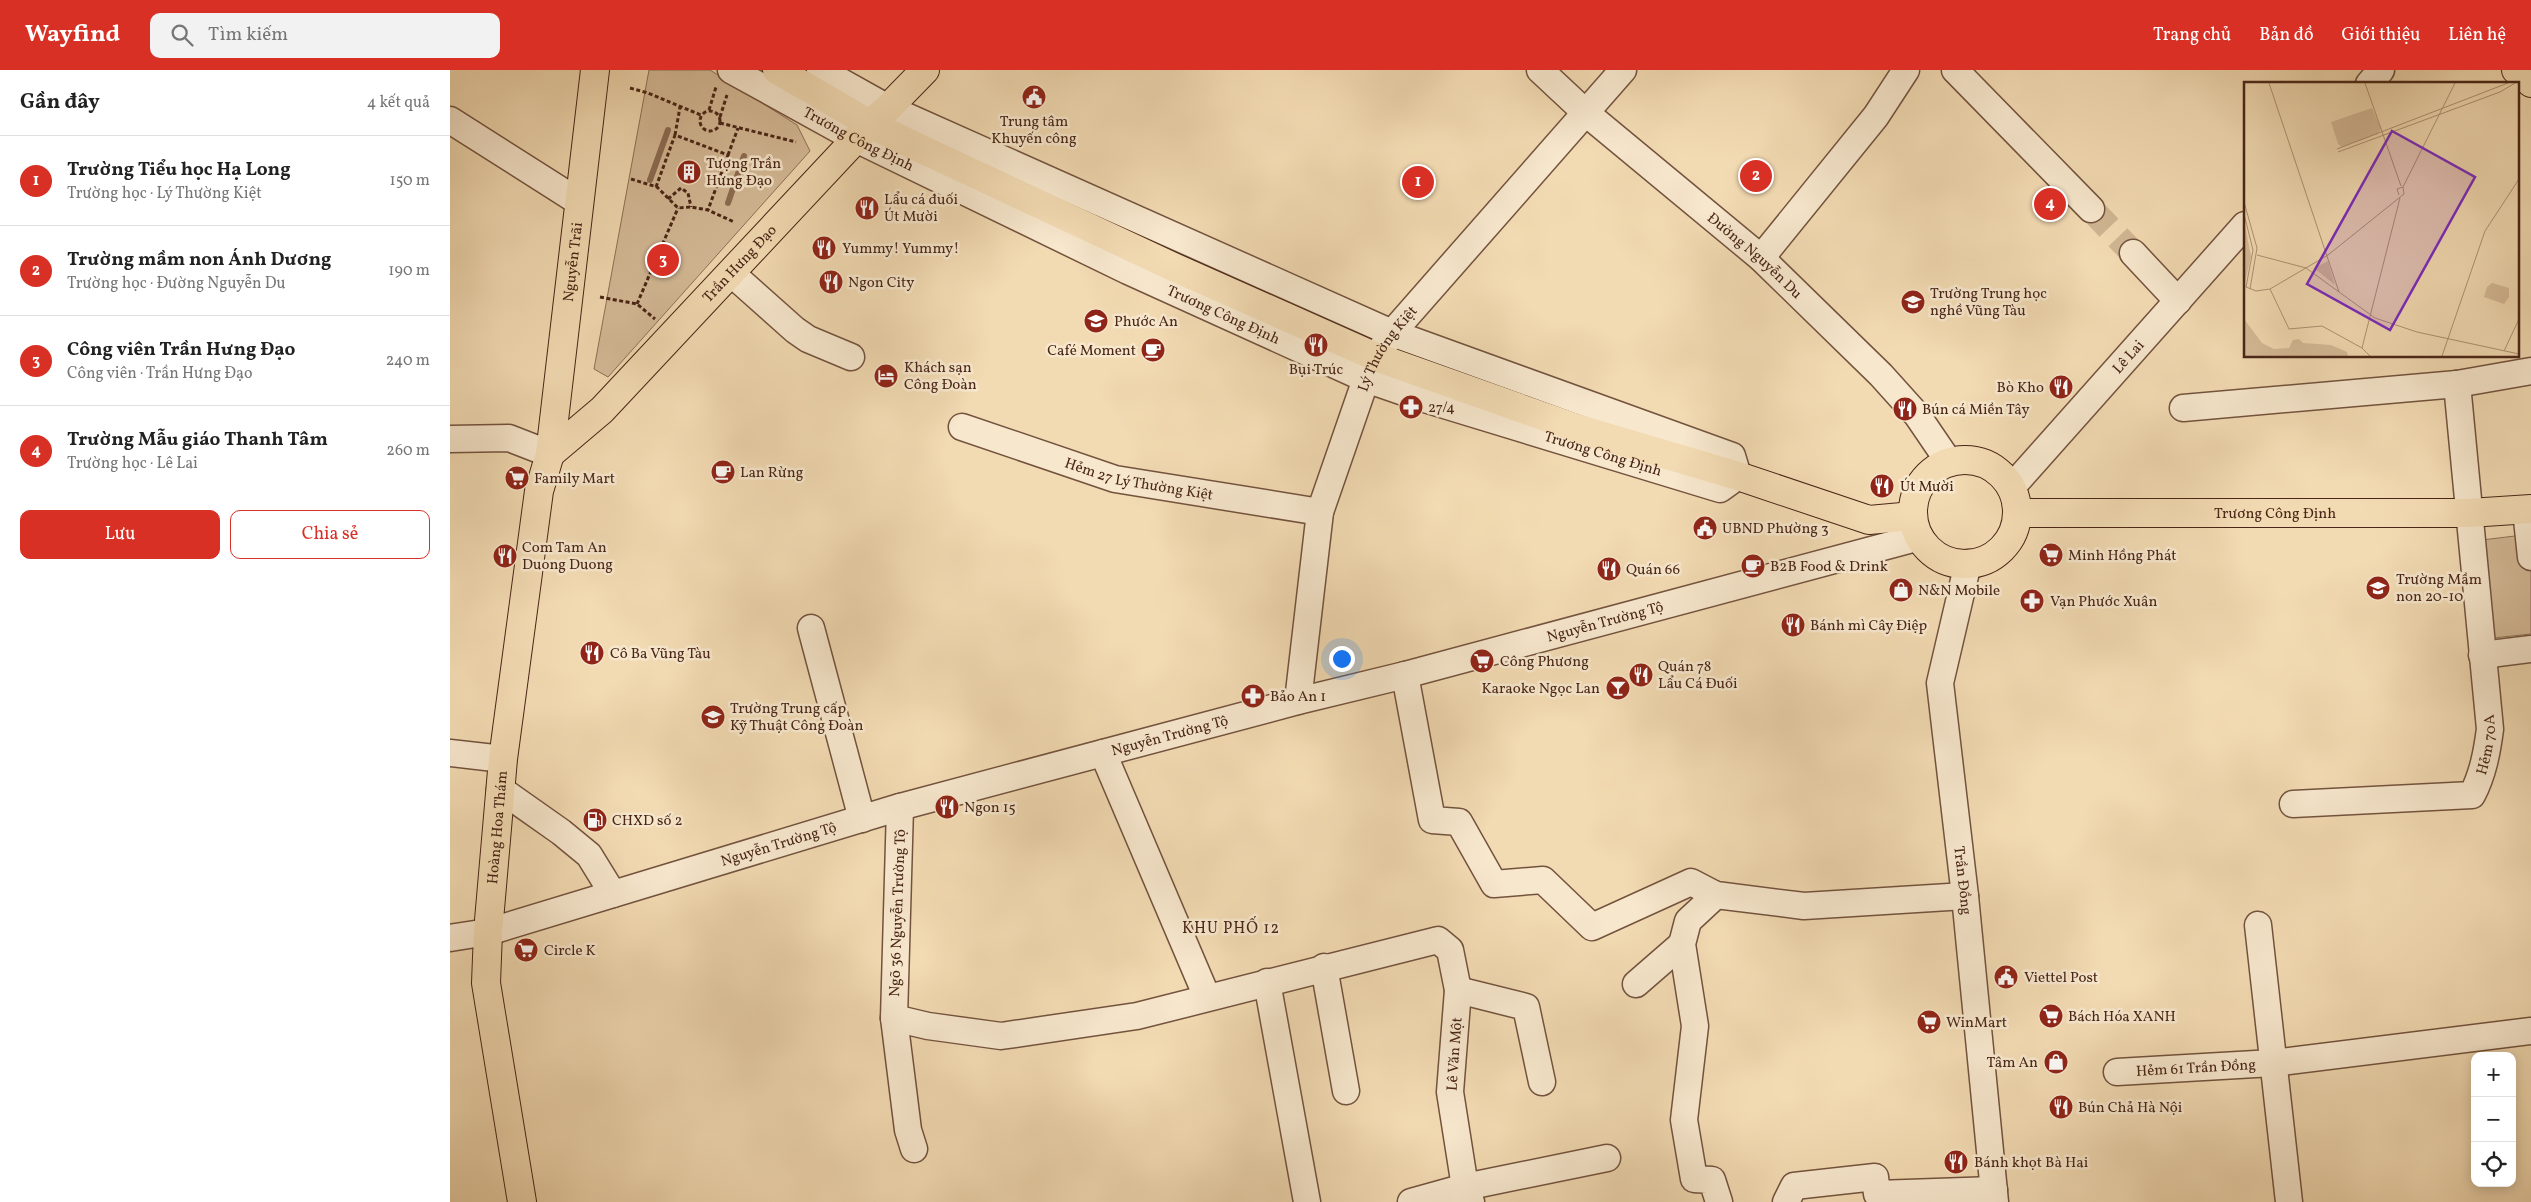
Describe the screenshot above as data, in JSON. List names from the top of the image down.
{
  "streets": {
    "main road": [
      "Trương Công Định",
      "Nguyễn Trãi",
      "Trần Hưng Đạo",
      "Hoàng Hoa Thám"
    ],
    "street": [
      "Đường Nguyễn Du",
      "Lý Thường Kiệt",
      "Lê Lai",
      "Hẻm 27 Lý Thường Kiệt",
      "Nguyễn Trường Tộ",
      "Hẻm 70A",
      "Trần Đồng",
      "Ngõ 36 Nguyễn Trường Tộ",
      "Lê Văn Một",
      "Hẻm 61 Trần Đồng"
    ]
  },
  "crossings": [
    ["Trương Công Định", "Đường Nguyễn Du"],
    ["Trương Công Định", "Trần Hưng Đạo"],
    ["Trương Công Định", "Lý Thường Kiệt"],
    ["Trương Công Định", "Lê Lai"],
    ["Trương Công Định", "Nguyễn Trường Tộ"],
    ["Trương Công Định", "Hẻm 70A"],
    ["Trương Công Định", "Trần Đồng"],
    ["Đường Nguyễn Du", "Lý Thường Kiệt"],
    ["Đường Nguyễn Du", "Lê Lai"],
    ["Đường Nguyễn Du", "Nguyễn Trường Tộ"],
    ["Đường Nguyễn Du", "Trần Đồng"],
    ["Nguyễn Trãi", "Trần Hưng Đạo"],
    ["Nguyễn Trãi", "Hoàng Hoa Thám"],
    ["Trần Hưng Đạo", "Hoàng Hoa Thám"],
    ["Lý Thường Kiệt", "Hẻm 27 Lý Thường Kiệt"],
    ["Lý Thường Kiệt", "Nguyễn Trường Tộ"],
    ["Lê Lai", "Nguyễn Trường Tộ"],
    ["Lê Lai", "Trần Đồng"],
    ["Nguyễn Trường Tộ", "Hoàng Hoa Thám"],
    ["Nguyễn Trường Tộ", "Trần Đồng"],
    ["Nguyễn Trường Tộ", "Ngõ 36 Nguyễn Trường Tộ"]
  ],
  "districts": ["KHU PHỐ 12"],
  "places": {
    "public building": ["Trung tâm Khuyến công", "UBND Phường 3", "Viettel Post"],
    "building": ["Tượng Trần Hưng Đạo"],
    "restaurant": [
      "Lẩu cá đuối Út Mười",
      "Yummy! Yummy!",
      "Ngon City",
      "Bụi Trúc",
      "Bò Kho",
      "Bún cá Miền Tây",
      "Út Mười",
      "Com Tam An Duong Duong",
      "Quán 66",
      "Bánh mì Cây Điệp",
      "Cô Ba Vũng Tàu",
      "Quán 78 Lẩu Cá Đuối",
      "Ngon 15",
      "Bún Chả Hà Nội",
      "Bánh khọt Bà Hai"
    ],
    "school or university": [
      "Trường Trung học nghề Vũng Tàu",
      "Phước An",
      "Trường Mầm non 20-10",
      "Trường Trung cấp Kỹ Thuật Công Đoàn"
    ],
    "cafe": ["Café Moment", "Lan Rừng", "B2B Food & Drink"],
    "hotel": ["Khách sạn Công Đoàn"],
    "pharmacy": ["27/4", "Vạn Phước Xuân", "Bảo An 1"],
    "supermarket": [
      "Family Mart",
      "Minh Hồng Phát",
      "Công Phương",
      "Circle K",
      "Bách Hóa XANH",
      "WinMart"
    ],
    "shop": ["N&N Mobile", "Tâm An"],
    "bar": ["Karaoke Ngọc Lan"],
    "fuel station": ["CHXD số 2"]
  },
  "page": {
    "header": "Wayfind",
    "search": "Tìm kiếm",
    "nav": [
      "Trang chủ",
      "Bản đồ",
      "Giới thiệu",
      "Liên hệ"
    ],
    "heading": ["Gần đây", "4 kết quả"],
    "list": [
      {
        "mark": "1",
        "name": "Trường Tiểu học Hạ Long",
        "note": "Trường học · Lý Thường Kiệt",
        "value": "150 m"
      },
      {
        "mark": "2",
        "name": "Trường mầm non Ánh Dương",
        "note": "Trường học · Đường Nguyễn Du",
        "value": "190 m"
      },
      {
        "mark": "3",
        "name": "Công viên Trần Hưng Đạo",
        "note": "Công viên · Trần Hưng Đạo",
        "value": "240 m"
      },
      {
        "mark": "4",
        "name": "Trường Mẫu giáo Thanh Tâm",
        "note": "Trường học · Lê Lai",
        "value": "260 m"
      }
    ],
    "pins": [
      "2",
      "1",
      "4",
      "3"
    ],
    "buttons": ["Lưu", "Chia sẻ"],
    "map_buttons": ["+", "−"]
  }
}
